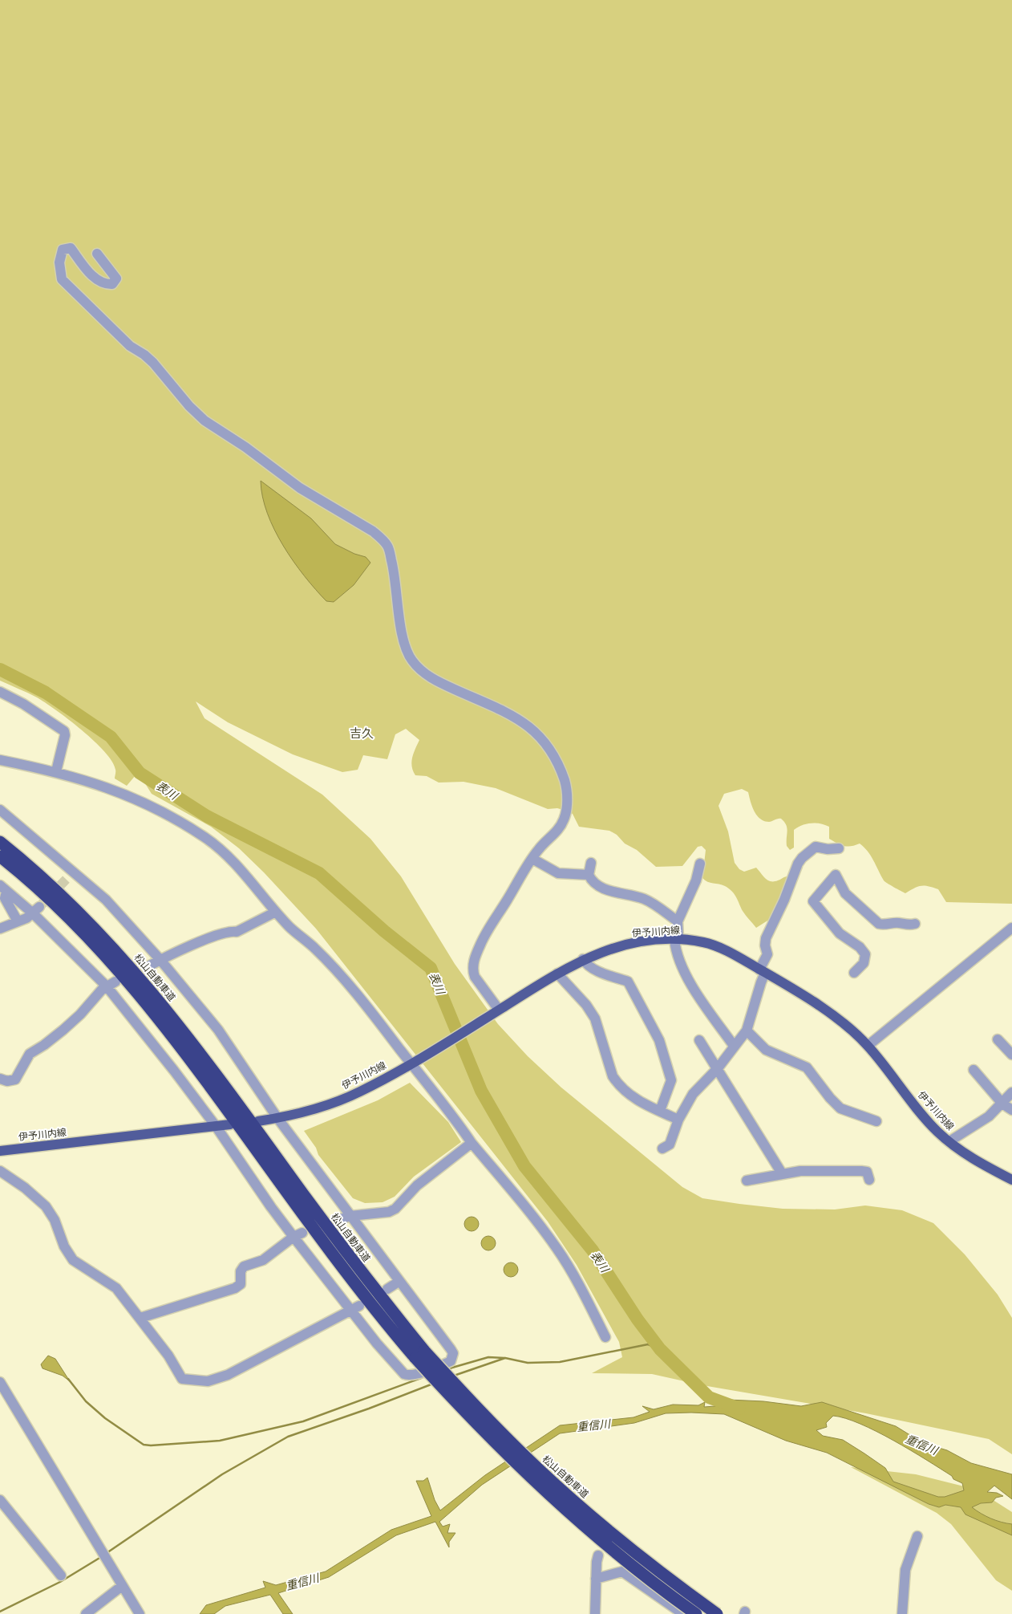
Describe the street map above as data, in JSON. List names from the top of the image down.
{
  "streets": {
    "highway": ["松山自動車道"],
    "main road": ["伊予川内線"]
  },
  "districts": ["吉久"],
  "water": ["表川", "重信川"]
}
